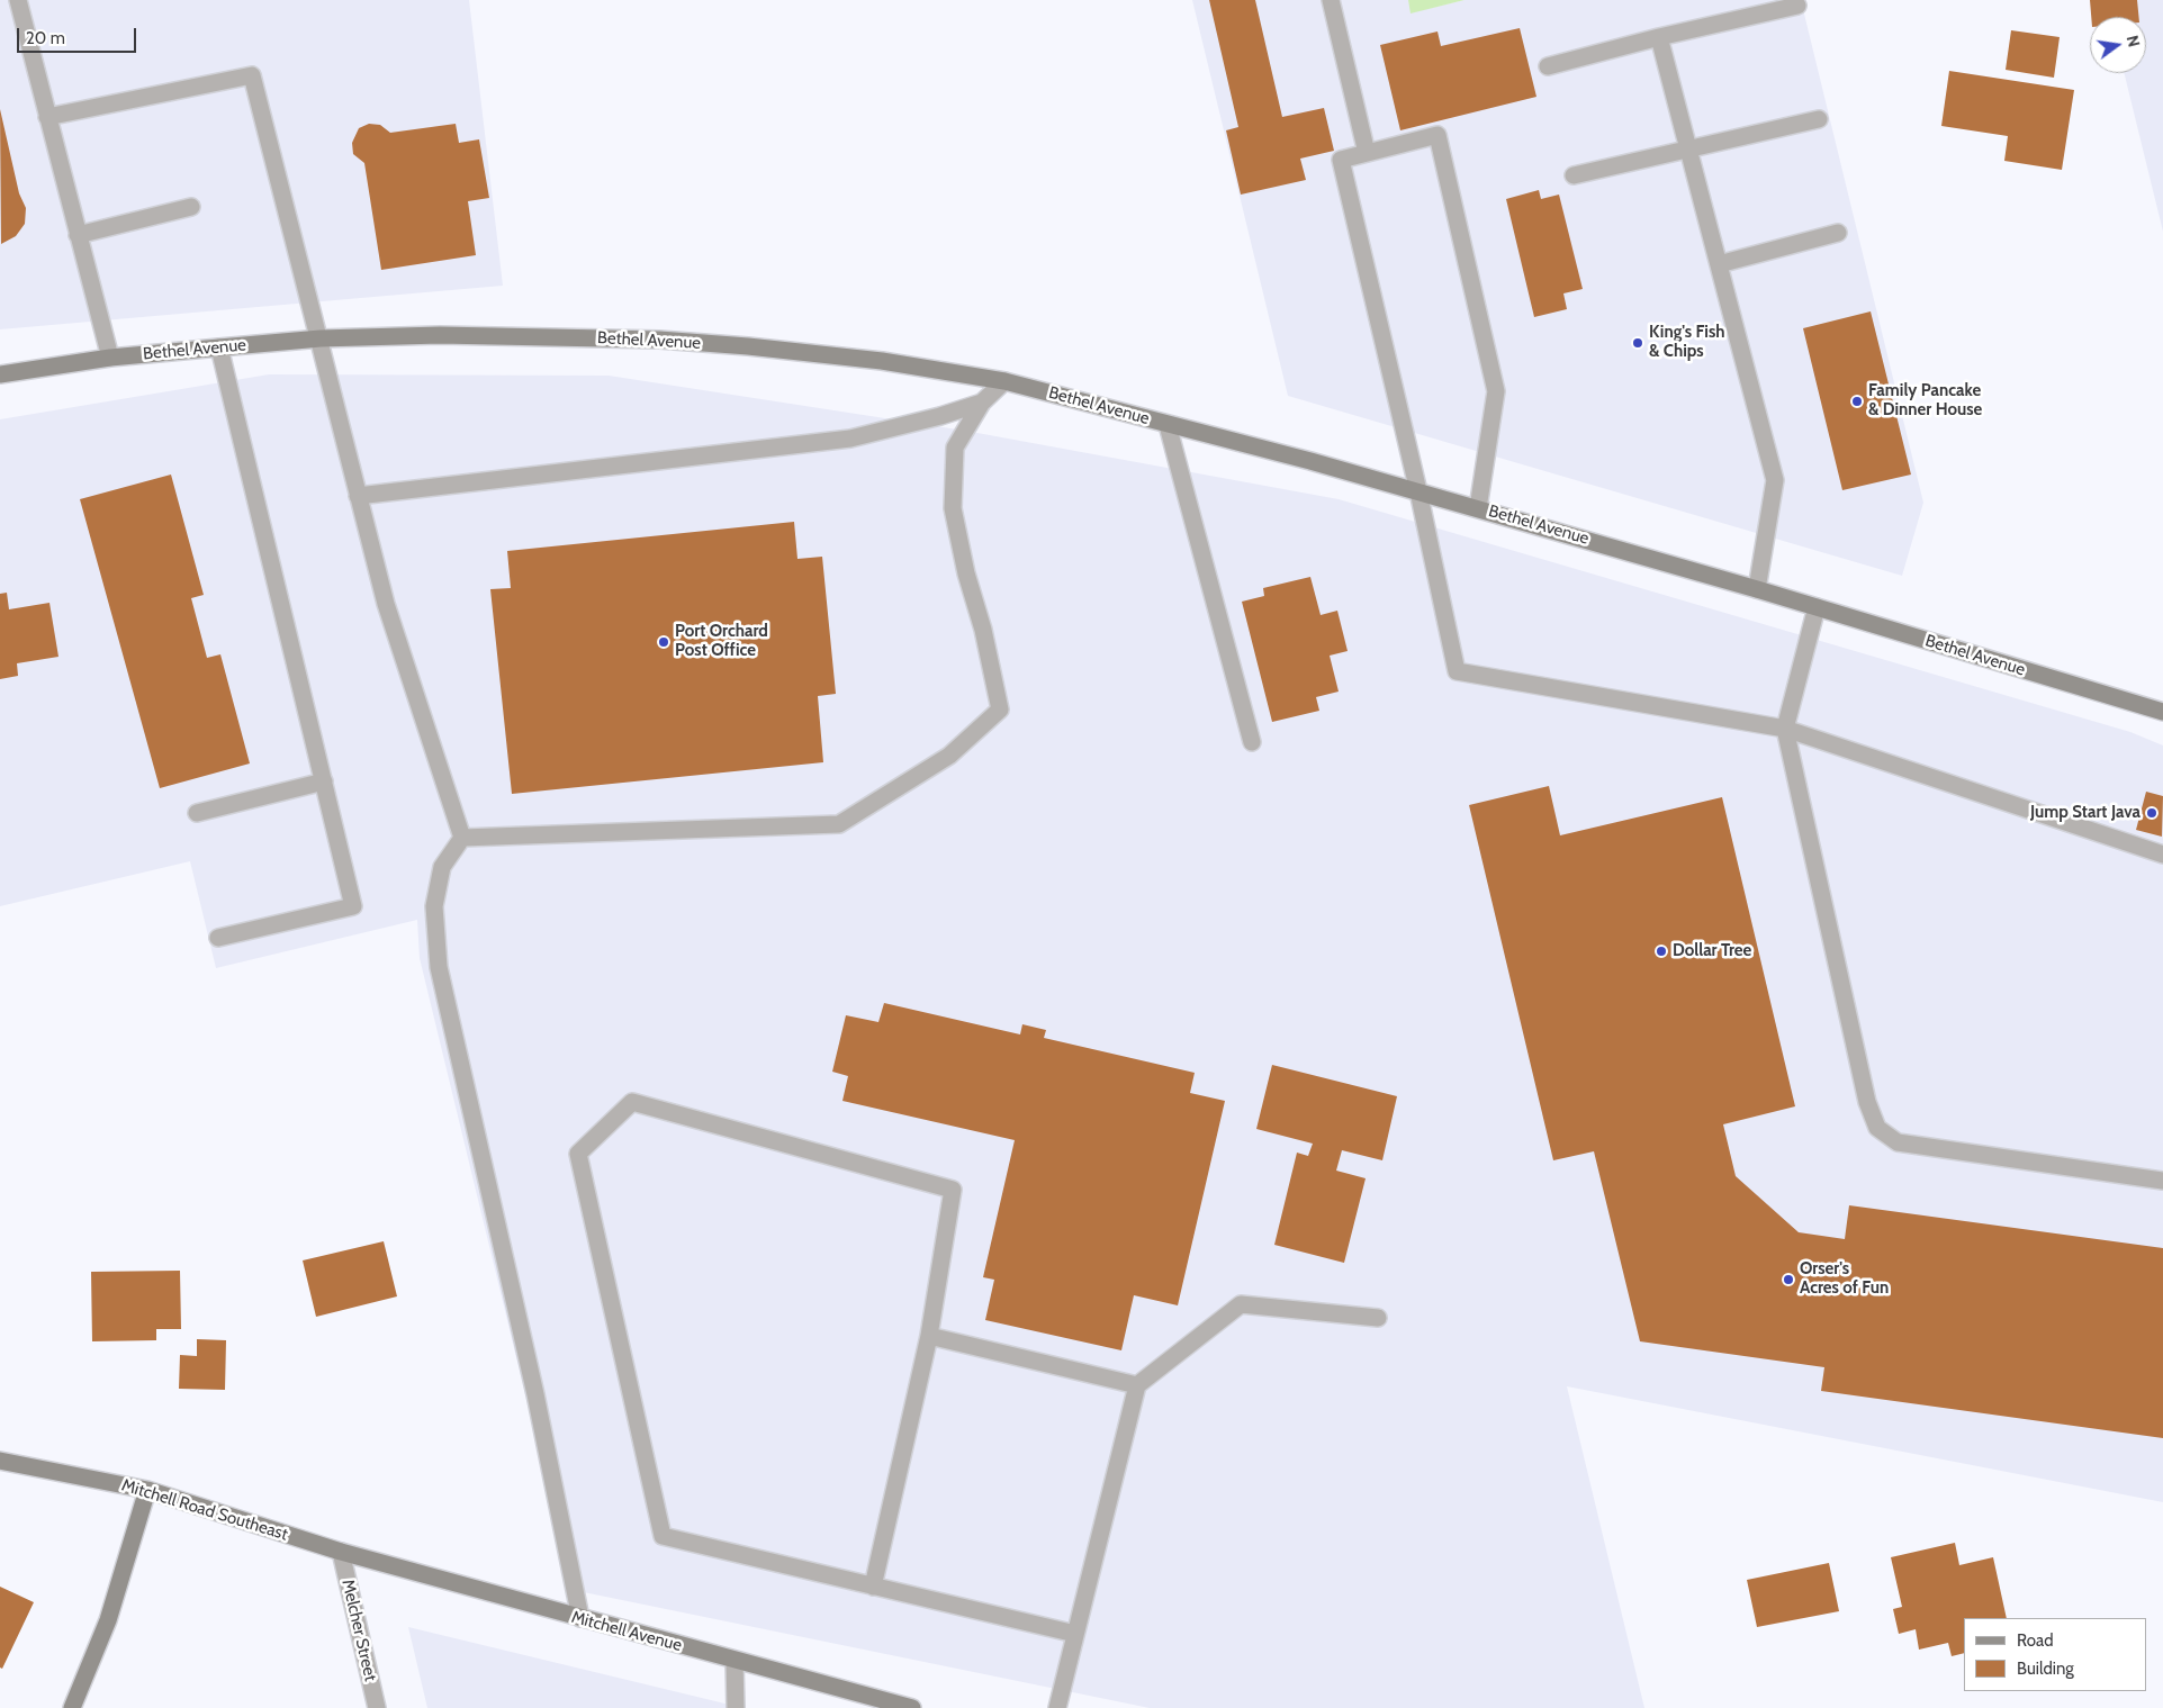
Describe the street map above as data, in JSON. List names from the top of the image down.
{
  "streets": {
    "main road": ["Bethel Avenue", "Mitchell Road Southeast", "Mitchell Avenue"],
    "street": ["Melcher Street"]
  },
  "crossings": [
    ["Mitchell Road Southeast", "Melcher Street"],
    ["Mitchell Road Southeast", "Mitchell Avenue"],
    ["Melcher Street", "Mitchell Avenue"]
  ],
  "places": [
    "King's Fish & Chips",
    "Family Pancake & Dinner House",
    "Port Orchard Post Office",
    "Jump Start Java",
    "Dollar Tree",
    "Orser's Acres of Fun"
  ],
  "legend": ["Road", "Building"],
  "scale_bar": "20 m",
  "north": "right"
}
